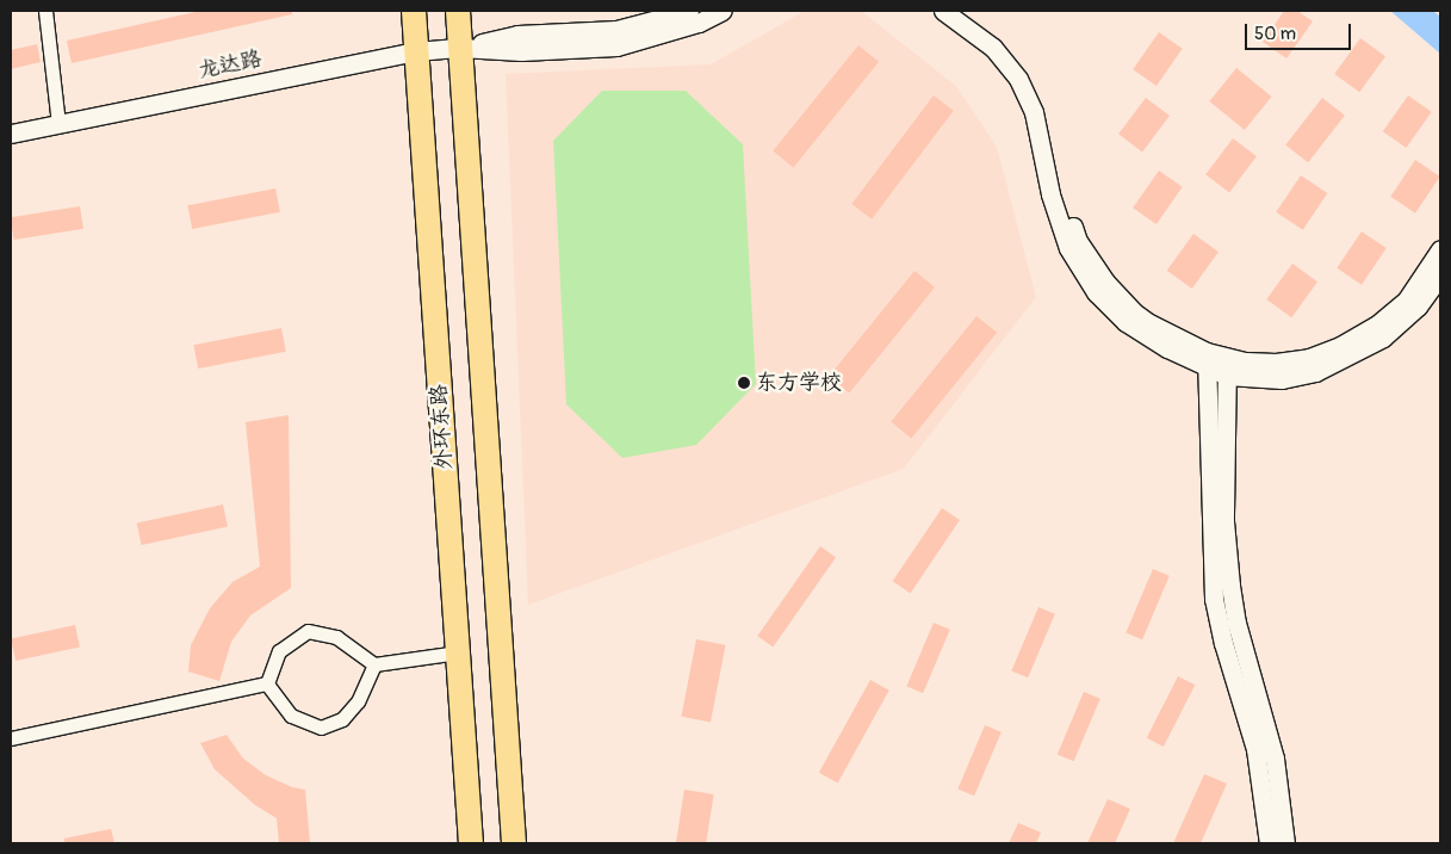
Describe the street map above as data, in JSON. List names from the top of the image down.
{
  "streets": {
    "highway": ["外环东路"],
    "street": ["龙达路"]
  },
  "crossings": [
    ["龙达路", "外环东路"]
  ],
  "places": ["东方学校"],
  "scale_bar": "50 m"
}
